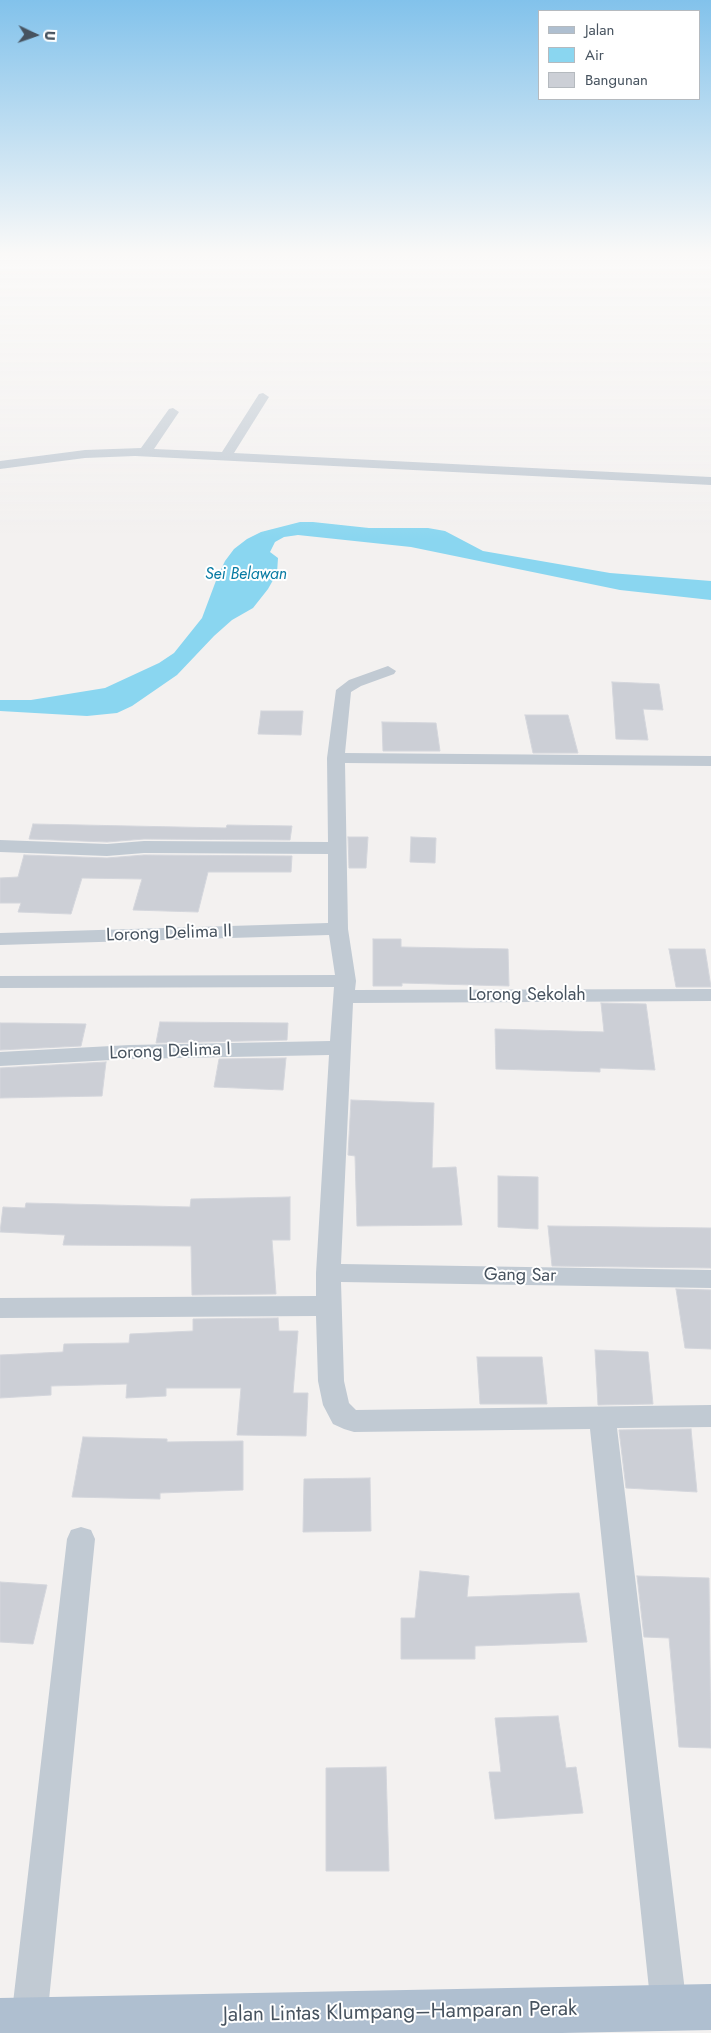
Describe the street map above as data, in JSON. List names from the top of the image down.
{
  "streets": {
    "main road": ["Jalan Lintas Klumpang–Hamparan Perak"],
    "street": [
      "Lorong Delima II",
      "Lorong Sekolah",
      "Lorong Delima I",
      "Gang Sar"
    ]
  },
  "water": ["Sei Belawan"],
  "legend": ["Jalan", "Air", "Bangunan"],
  "north": "right"
}
